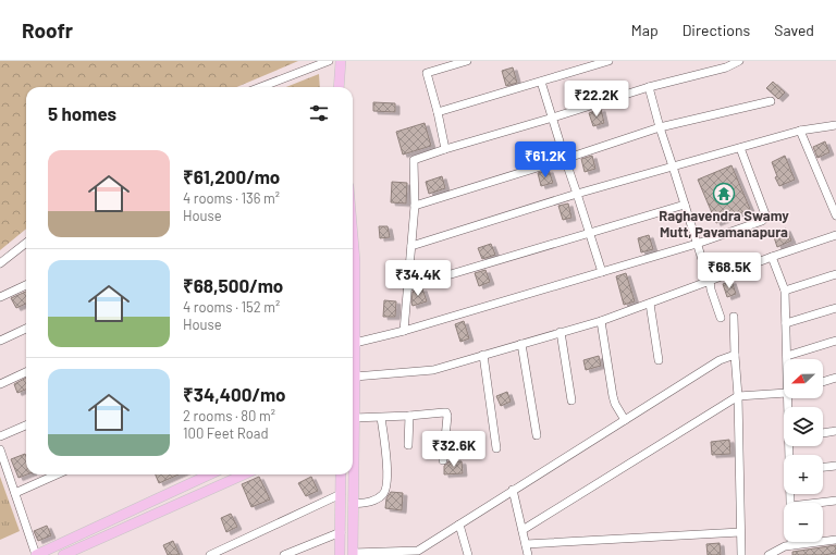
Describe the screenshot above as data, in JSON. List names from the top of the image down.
{
  "places": {
    "temple": ["Raghavendra Swamy Mutt, Pavamanapura"]
  },
  "north": "left",
  "page": {
    "header": "Roofr",
    "nav": ["Map", "Directions", "Saved"],
    "price": [
      "₹22.2K",
      "₹61.2K",
      "₹68.5K",
      "₹34.4K",
      "₹32.6K"
    ],
    "heading": "5 homes",
    "list": [
      {
        "name": "₹61,200/mo",
        "note": "4 rooms · 136 m² · House"
      },
      {
        "name": "₹68,500/mo",
        "note": "4 rooms · 152 m² · House"
      },
      {
        "name": "₹34,400/mo",
        "note": "2 rooms · 80 m² · 100 Feet Road"
      }
    ],
    "map_buttons": ["+", "−"]
  }
}
